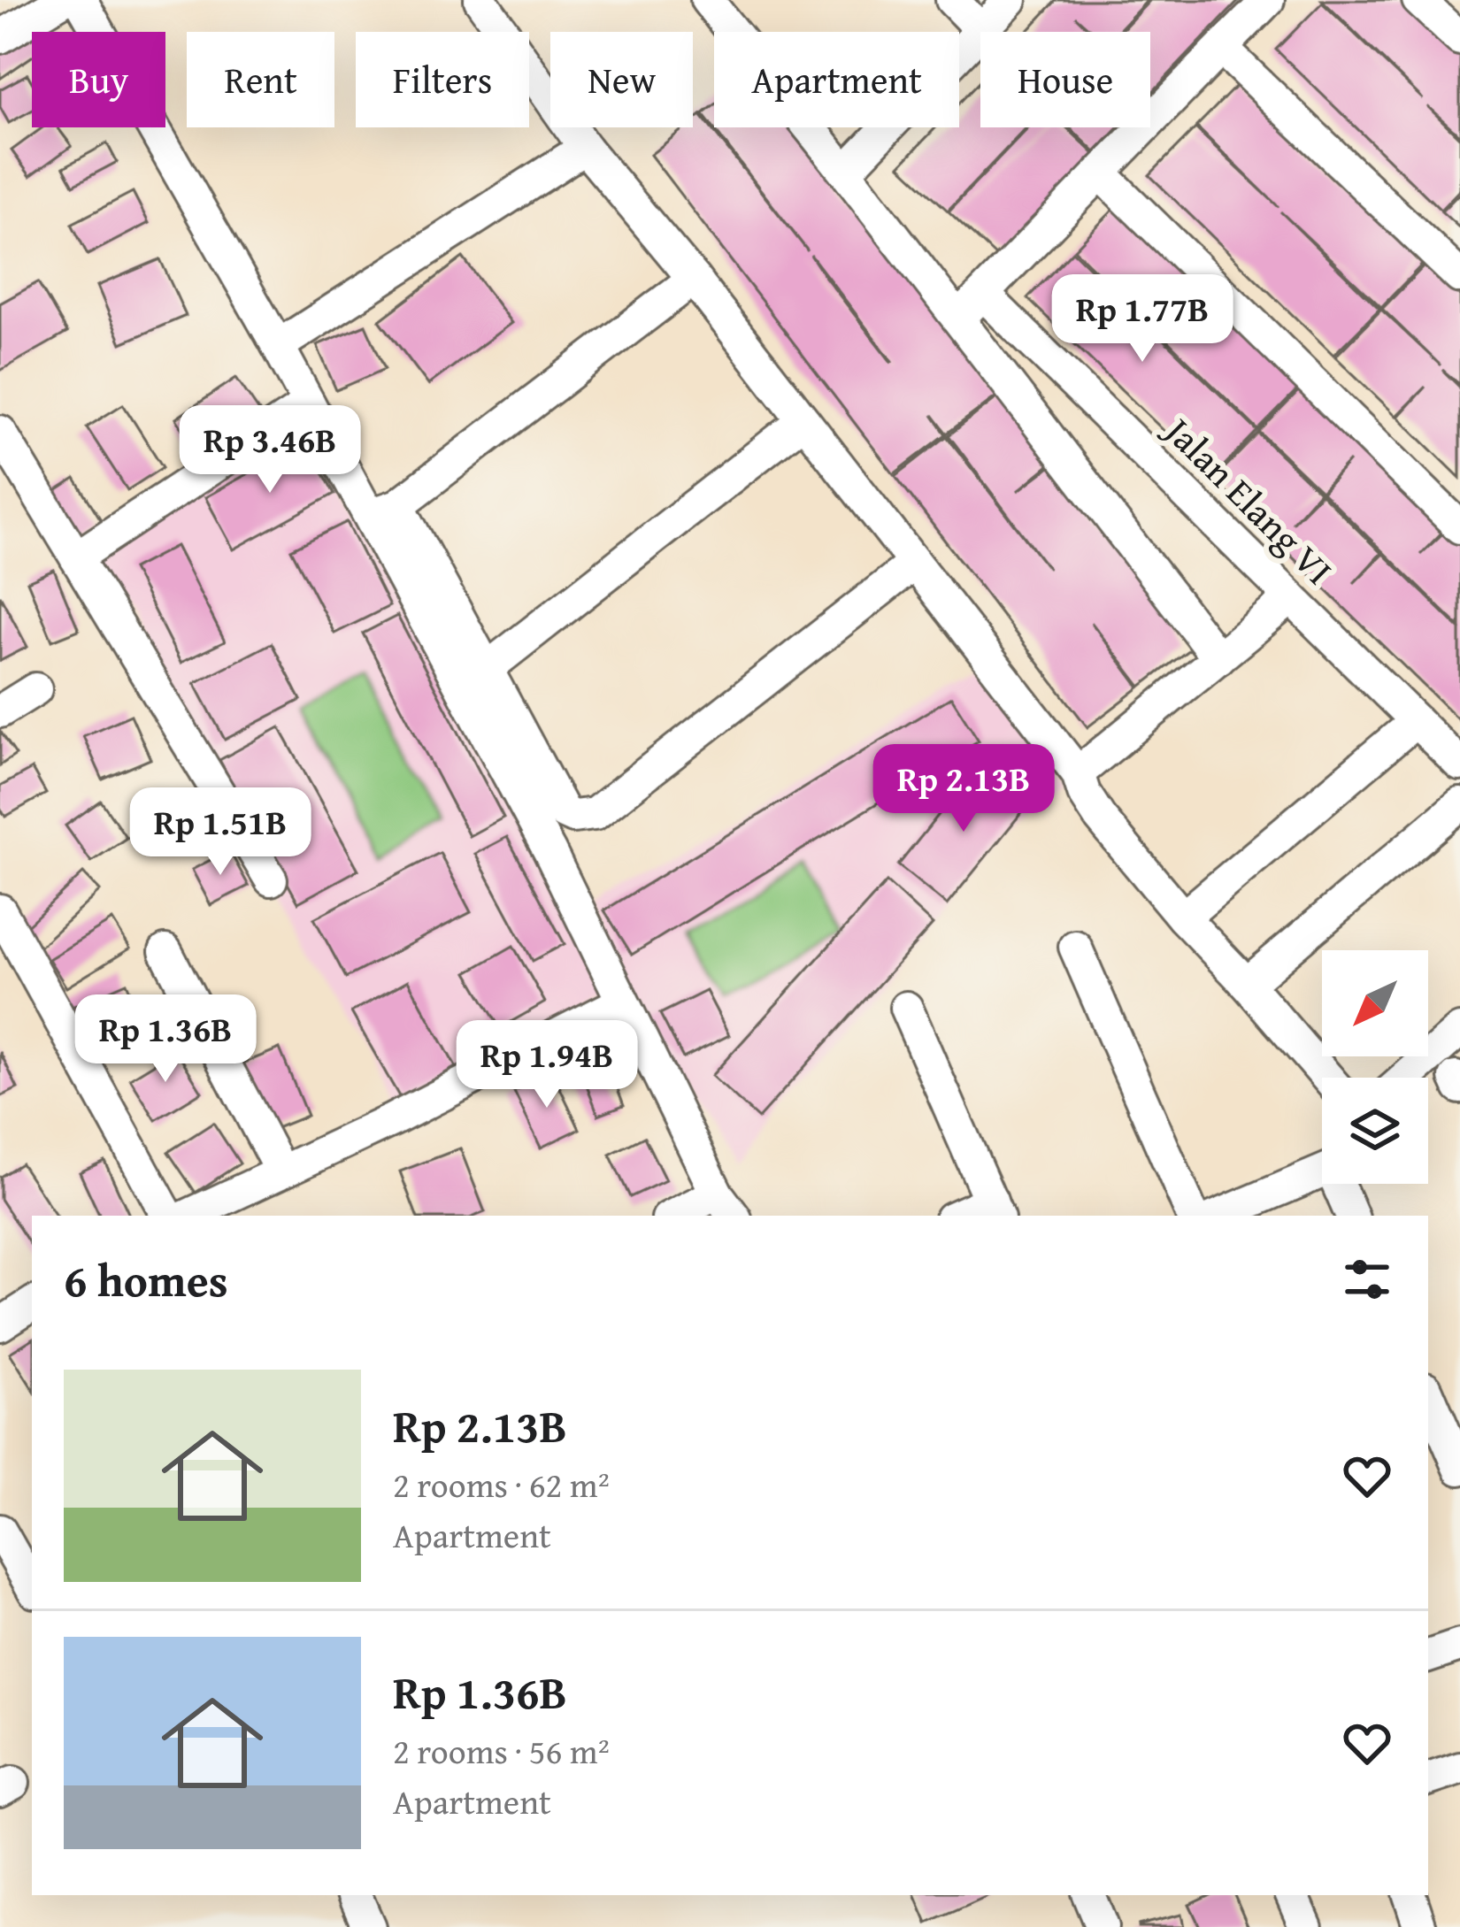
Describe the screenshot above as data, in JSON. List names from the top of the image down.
{
  "streets": {
    "street": ["Jalan Elang VI"]
  },
  "north": "bottom left",
  "page": {
    "chip": [
      "Buy",
      "Rent",
      "Filters",
      "New",
      "Apartment",
      "House"
    ],
    "price": [
      "Rp 1.77B",
      "Rp 3.46B",
      "Rp 2.13B",
      "Rp 1.51B",
      "Rp 1.36B",
      "Rp 1.94B"
    ],
    "heading": "6 homes",
    "list": [
      {
        "name": "Rp 2.13B",
        "note": "2 rooms · 62 m² · Apartment"
      },
      {
        "name": "Rp 1.36B",
        "note": "2 rooms · 56 m² · Apartment"
      }
    ]
  }
}
